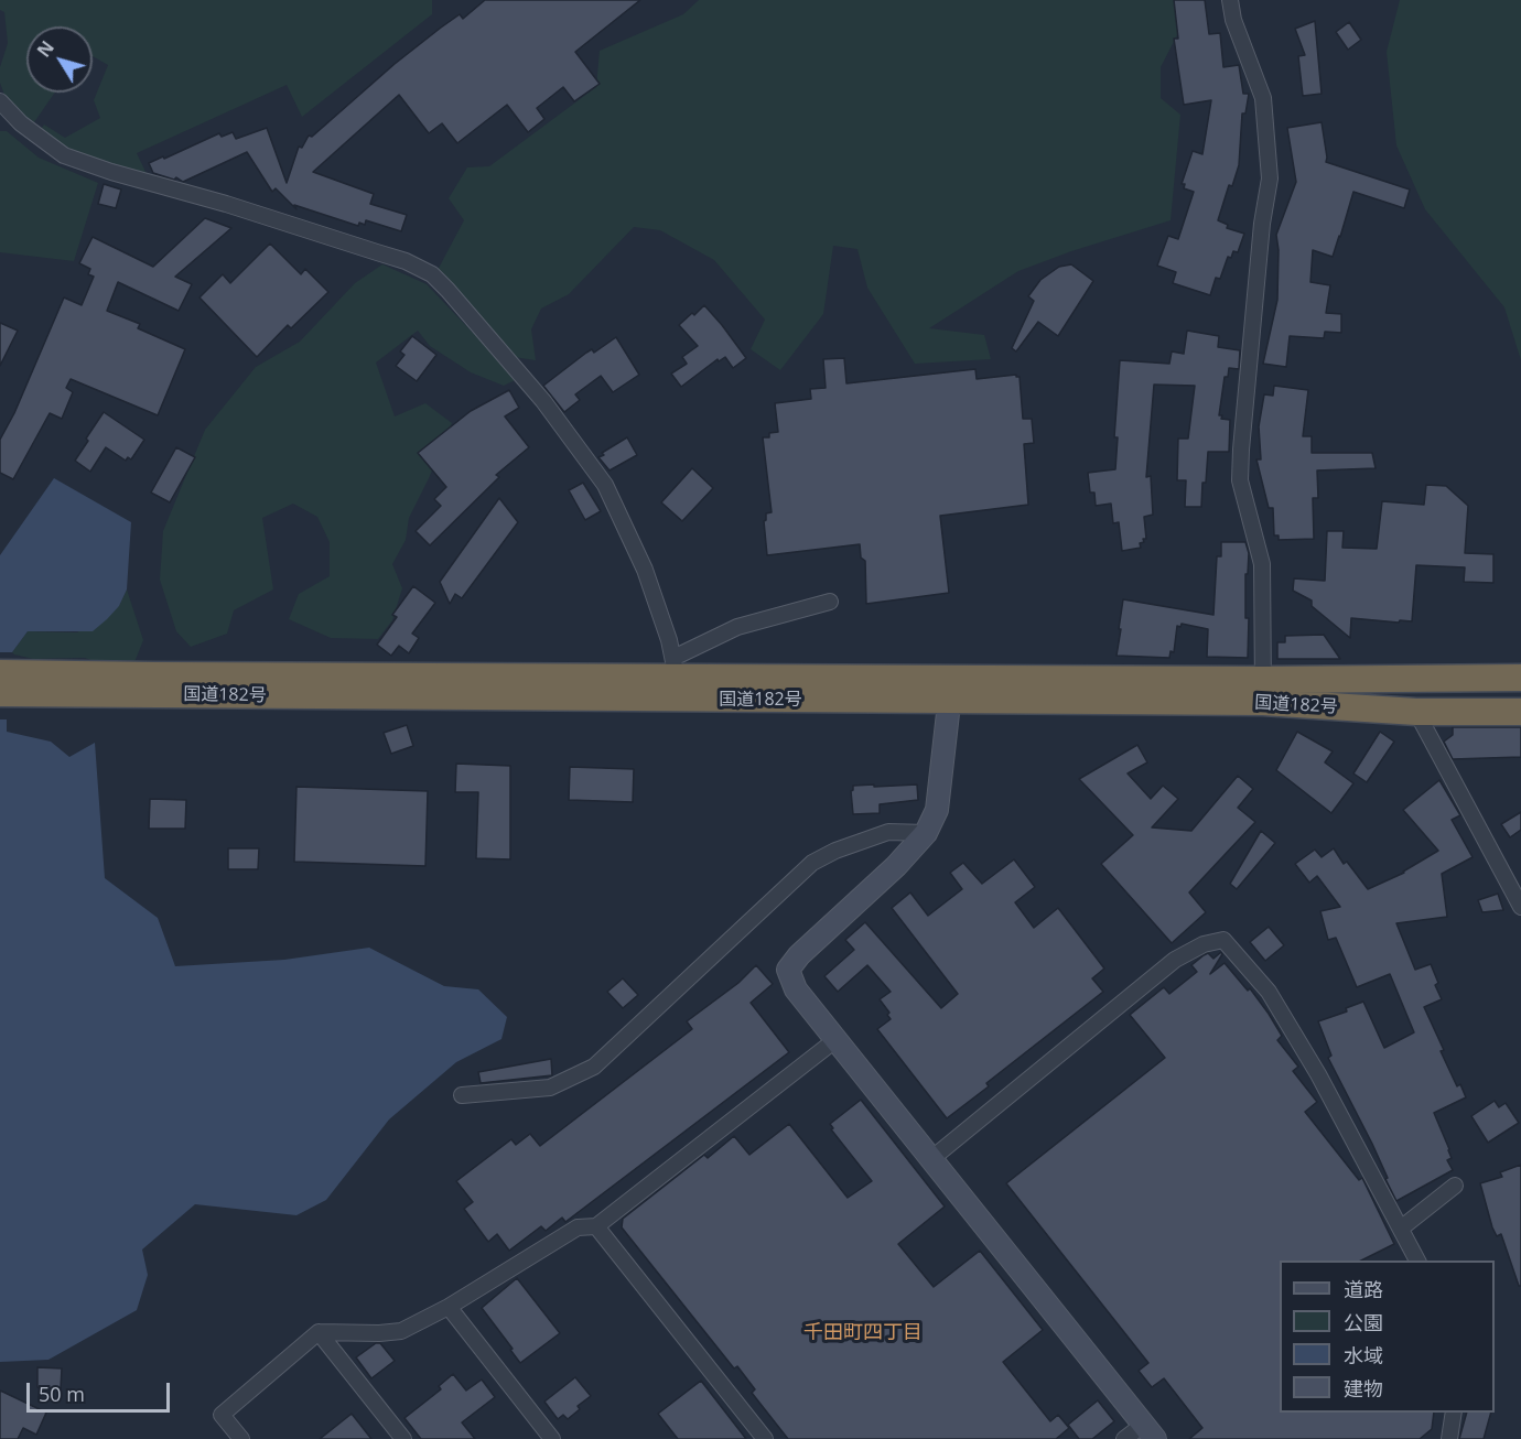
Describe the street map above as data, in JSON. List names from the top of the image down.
{
  "streets": {
    "highway": ["国道182号"]
  },
  "districts": ["千田町四丁目"],
  "legend": [
    "道路",
    "公園",
    "水域",
    "建物"
  ],
  "scale_bar": "50 m",
  "north": "top left"
}
